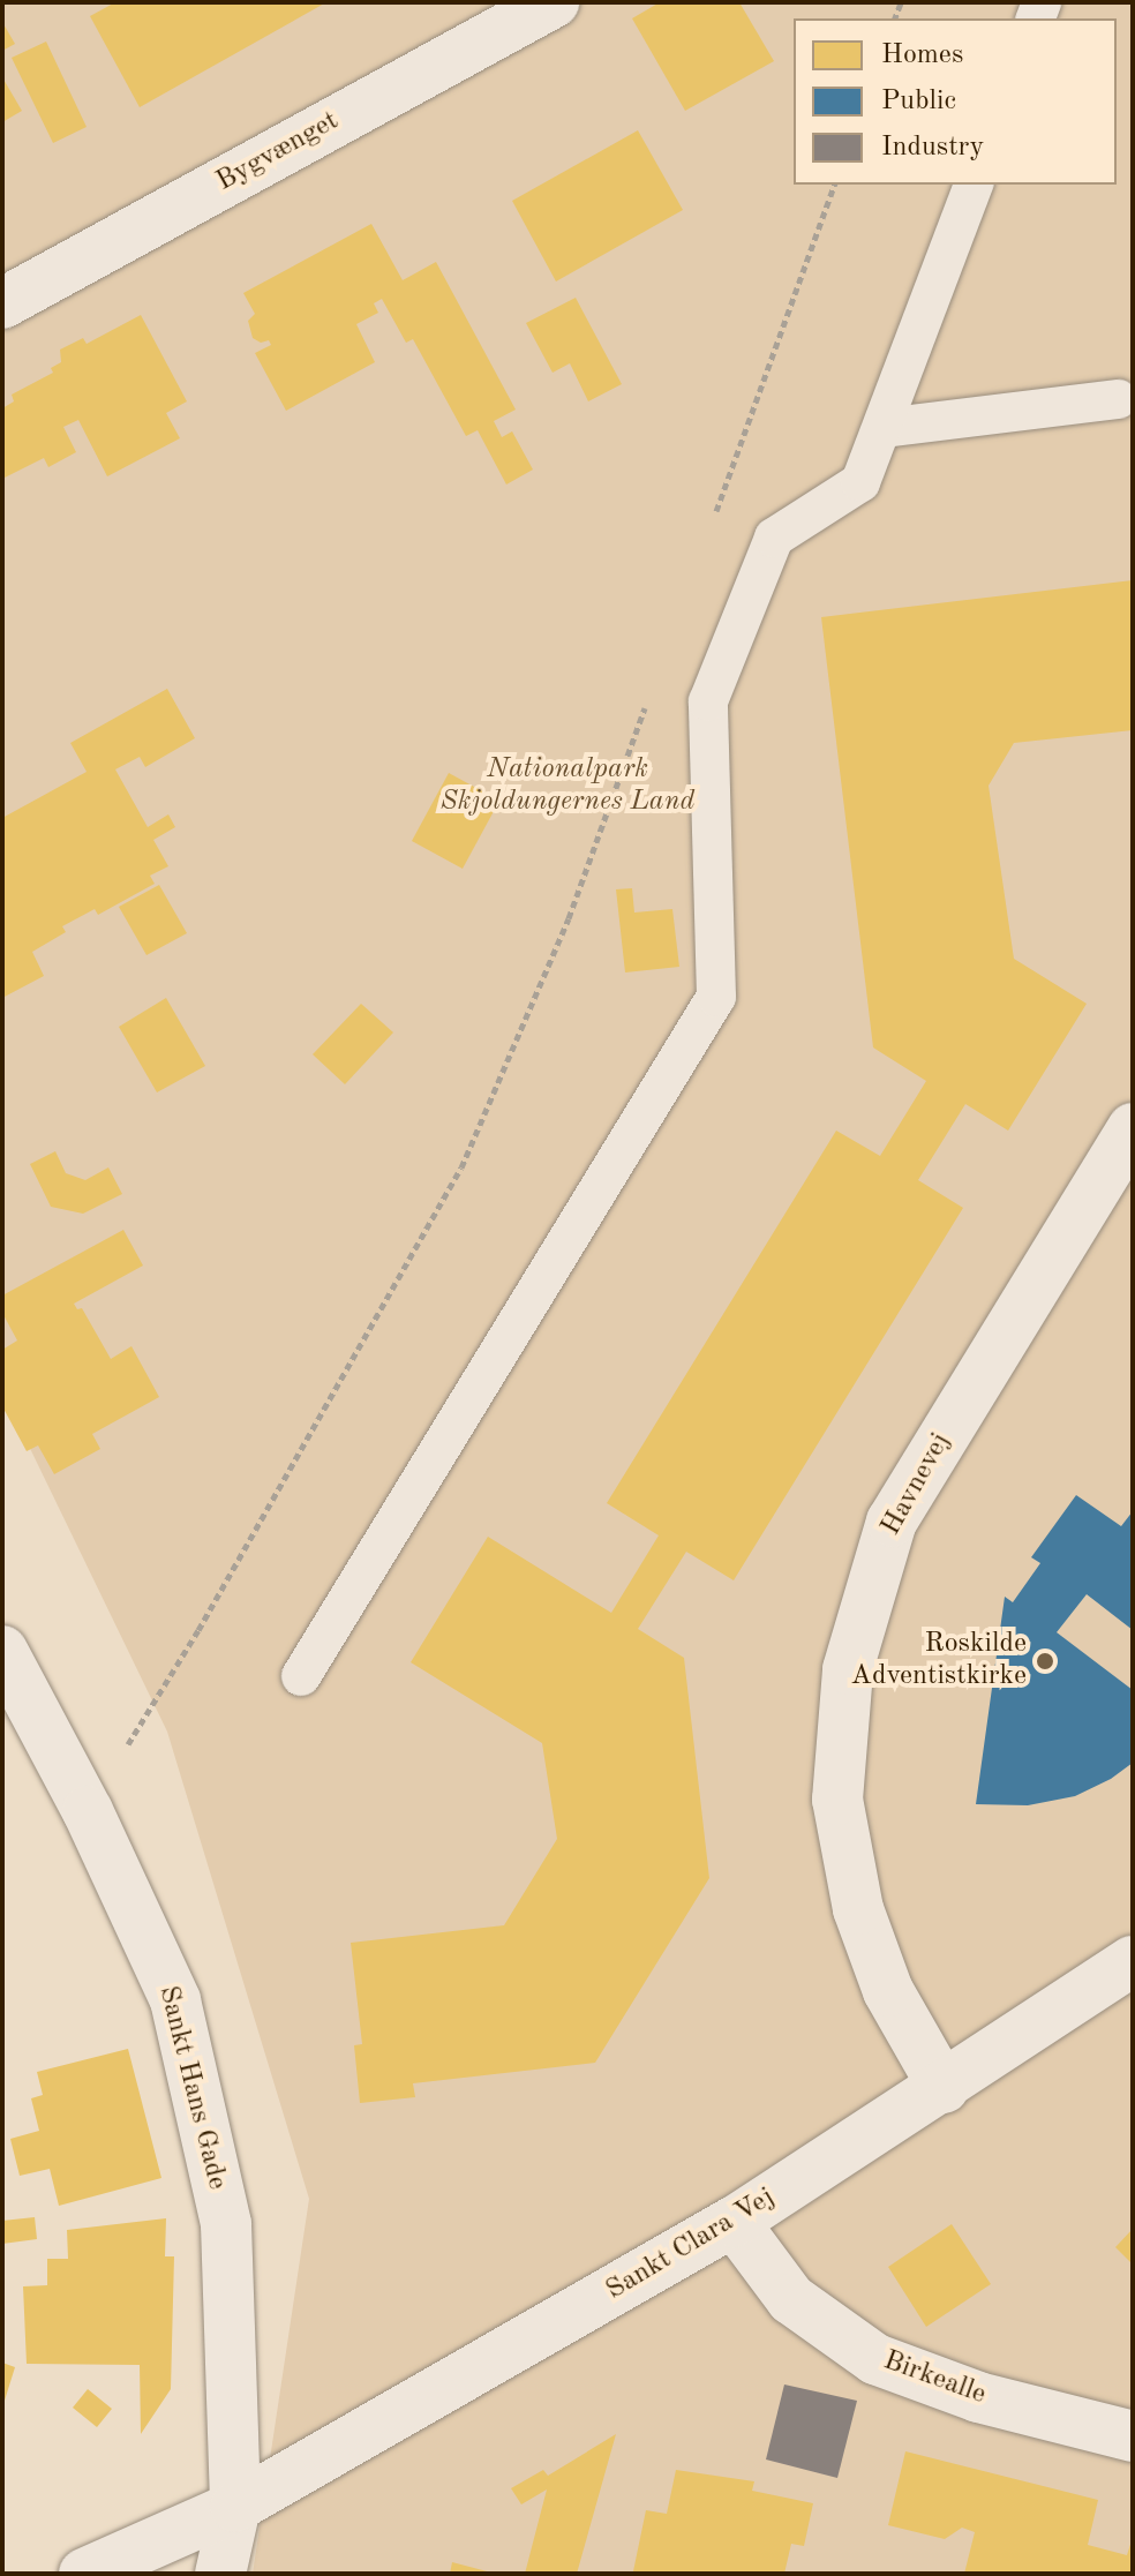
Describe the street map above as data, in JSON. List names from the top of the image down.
{
  "streets": {
    "street": [
      "Bygvænget",
      "Havnevej",
      "Sankt Hans Gade",
      "Sankt Clara Vej",
      "Birkealle"
    ]
  },
  "crossings": [
    ["Havnevej", "Sankt Clara Vej"],
    ["Sankt Hans Gade", "Sankt Clara Vej"],
    ["Sankt Clara Vej", "Birkealle"]
  ],
  "parks": ["Nationalpark Skjoldungernes Land"],
  "places": ["Roskilde Adventistkirke"],
  "legend": ["Homes", "Public", "Industry"]
}
